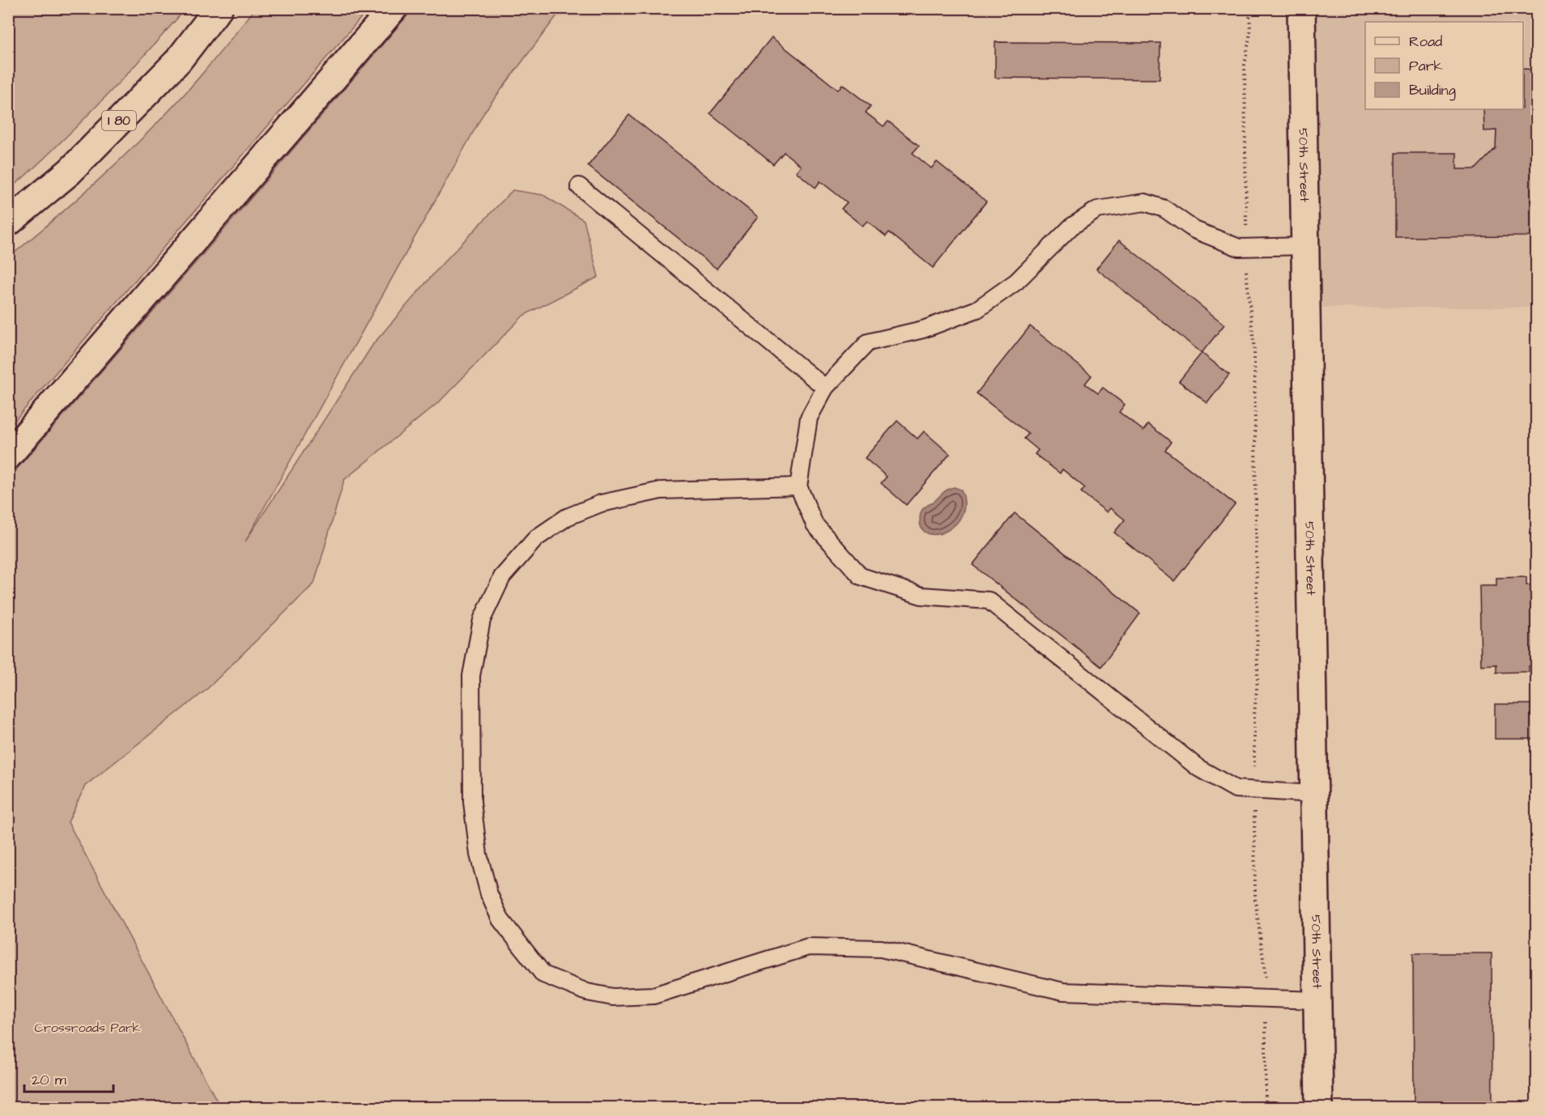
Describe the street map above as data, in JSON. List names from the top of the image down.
{
  "streets": {
    "main road": ["I 80", "50th Street"]
  },
  "parks": ["Crossroads Park"],
  "legend": ["Road", "Park", "Building"],
  "scale_bar": "20 m"
}
